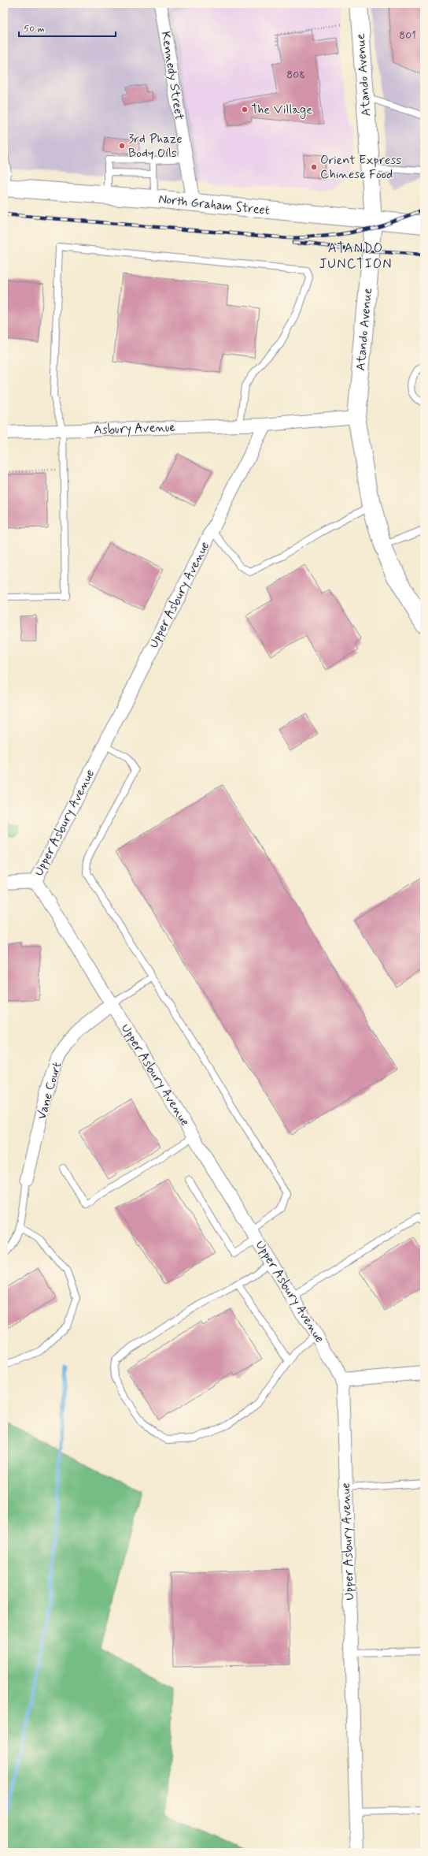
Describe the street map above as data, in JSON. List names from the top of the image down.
{
  "streets": {
    "main road": ["Atando Avenue", "North Graham Street"],
    "street": [
      "Kennedy Street",
      "Asbury Avenue",
      "Upper Asbury Avenue",
      "Vane Court"
    ]
  },
  "crossings": [
    ["Atando Avenue", "North Graham Street"],
    ["Kennedy Street", "North Graham Street"],
    ["Asbury Avenue", "Upper Asbury Avenue"],
    ["Upper Asbury Avenue", "Vane Court"]
  ],
  "districts": ["ATANDO JUNCTION"],
  "places": ["The Village", "3rd Phaze Body Oils", "Orient Express Chinese Food"],
  "house_numbers": ["801", "808"],
  "scale_bar": "50 m"
}
